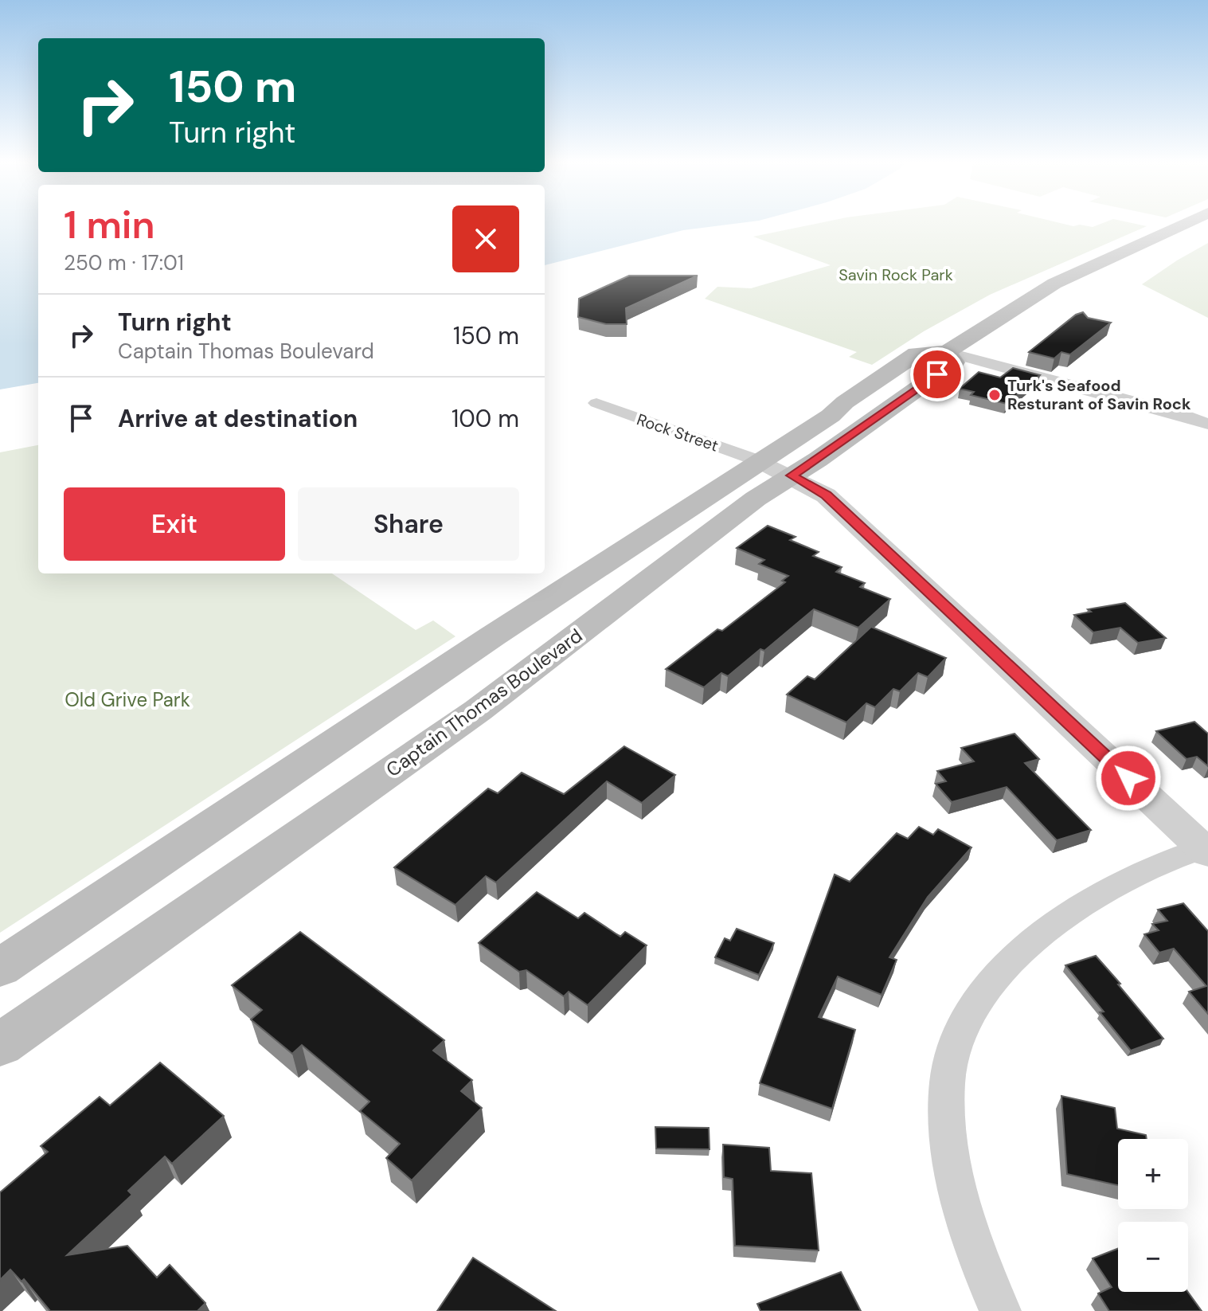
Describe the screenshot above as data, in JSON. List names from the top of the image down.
{
  "streets": {
    "main road": ["Captain Thomas Boulevard"],
    "street": ["Rock Street"]
  },
  "parks": ["Savin Rock Park", "Old Grive Park"],
  "places": ["Turk's Seafood Resturant of Savin Rock"],
  "page": {
    "turn": ["150 m", "Turn right"],
    "heading": ["1 min", "250 m · 17:01"],
    "list": [
      {
        "name": "Turn right",
        "note": "Captain Thomas Boulevard",
        "value": "150 m"
      },
      {
        "name": "Arrive at destination",
        "value": "100 m"
      }
    ],
    "buttons": ["Exit", "Share"],
    "map_buttons": ["+", "−"]
  }
}
